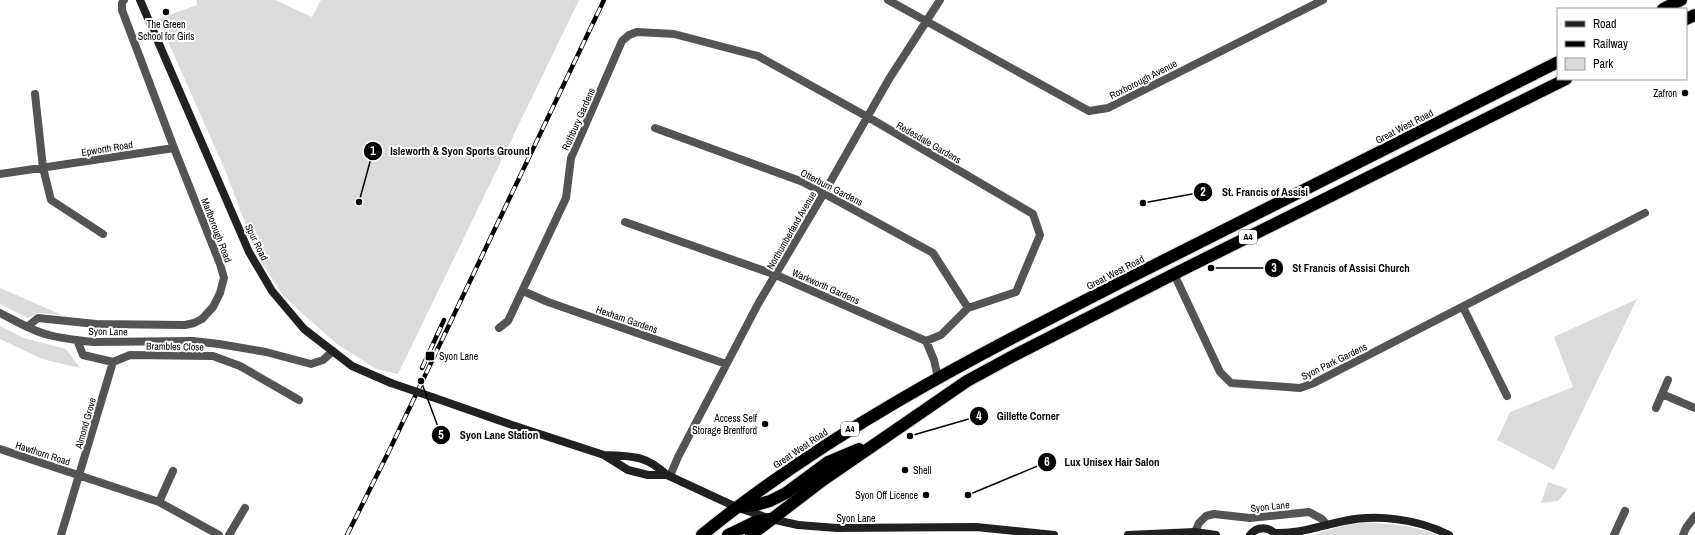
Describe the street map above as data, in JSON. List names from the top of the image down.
{
  "streets": {
    "highway": ["Great West Road", "A4"],
    "main road": ["Spur Road", "Syon Lane"],
    "street": [
      "Roxborough Avenue",
      "Rothbury Gardens",
      "Redesdale Gardens",
      "Epworth Road",
      "Otterburn Gardens",
      "Marlborough Road",
      "Northumberland Avenue",
      "Warkworth Gardens",
      "Hexham Gardens",
      "Brambles Close",
      "Syon Park Gardens",
      "Almond Grove",
      "Hawthorn Road"
    ]
  },
  "crossings": [
    ["Roxborough Avenue", "Northumberland Avenue"],
    ["Rothbury Gardens", "Redesdale Gardens"],
    ["Rothbury Gardens", "Hexham Gardens"],
    ["Great West Road", "A4"],
    ["Great West Road", "Syon Lane"],
    ["Redesdale Gardens", "Otterburn Gardens"],
    ["Redesdale Gardens", "Northumberland Avenue"],
    ["Redesdale Gardens", "Warkworth Gardens"],
    ["Epworth Road", "Marlborough Road"],
    ["Otterburn Gardens", "Northumberland Avenue"],
    ["Marlborough Road", "Syon Lane"],
    ["Northumberland Avenue", "Warkworth Gardens"],
    ["Northumberland Avenue", "Hexham Gardens"],
    ["Northumberland Avenue", "Syon Lane"],
    ["A4", "Syon Lane"],
    ["A4", "Syon Park Gardens"],
    ["Spur Road", "Syon Lane"],
    ["Brambles Close", "Almond Grove"],
    ["Almond Grove", "Hawthorn Road"]
  ],
  "places": {
    "other": [
      "The Green School for Girls",
      "Zafron",
      "Isleworth & Syon Sports Ground",
      "St. Francis of Assisi",
      "St Francis of Assisi Church",
      "Syon Lane Station",
      "Access Self Storage Brentford",
      "Gillette Corner",
      "Shell",
      "Syon Off Licence",
      "Lux Unisex Hair Salon"
    ],
    "transit": ["Syon Lane"]
  },
  "legend": ["Road", "Railway", "Park"]
}
